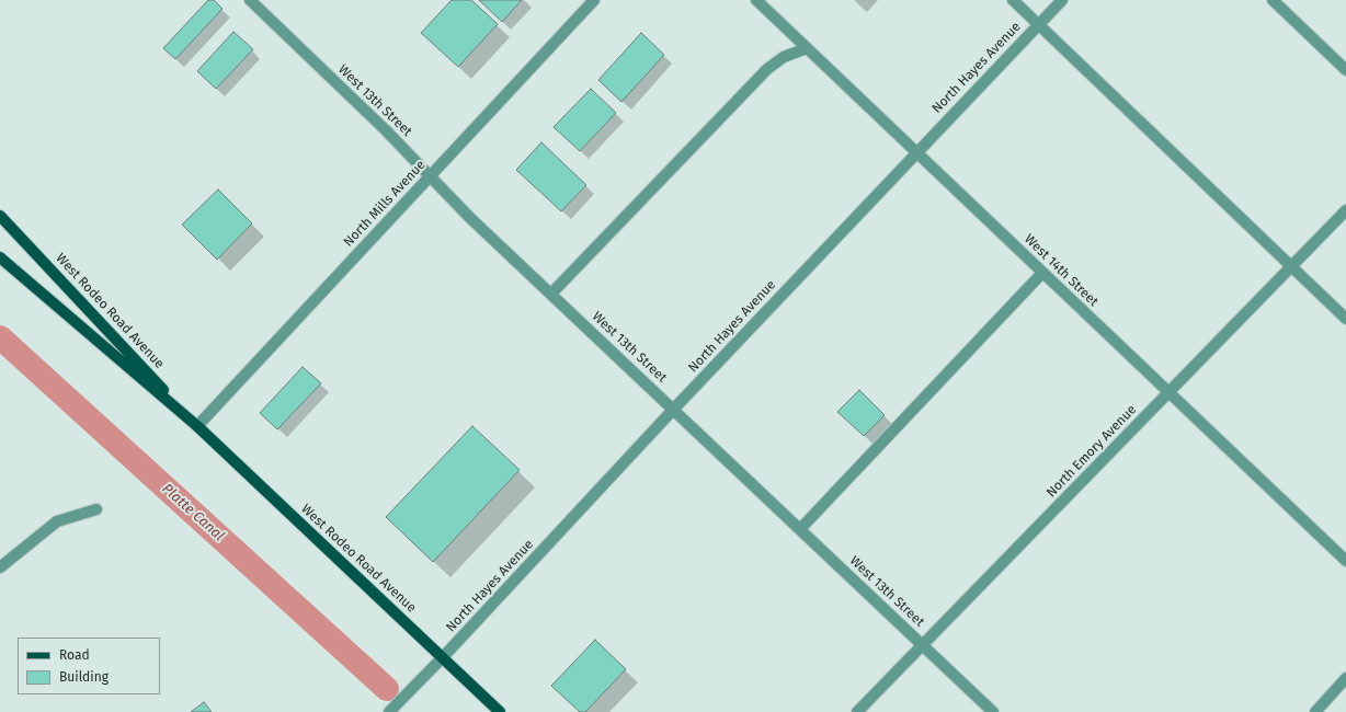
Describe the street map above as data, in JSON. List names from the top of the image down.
{
  "streets": {
    "main road": ["West Rodeo Road Avenue"],
    "street": [
      "North Hayes Avenue",
      "West 13th Street",
      "North Mills Avenue",
      "West 14th Street",
      "North Emory Avenue"
    ]
  },
  "crossings": [
    ["North Hayes Avenue", "West 13th Street"],
    ["North Hayes Avenue", "West 14th Street"],
    ["North Hayes Avenue", "West Rodeo Road Avenue"],
    ["West 13th Street", "North Mills Avenue"],
    ["West 13th Street", "North Emory Avenue"],
    ["North Mills Avenue", "West Rodeo Road Avenue"],
    ["West 14th Street", "North Emory Avenue"]
  ],
  "water": ["Platte Canal"],
  "legend": ["Road", "Building"]
}
